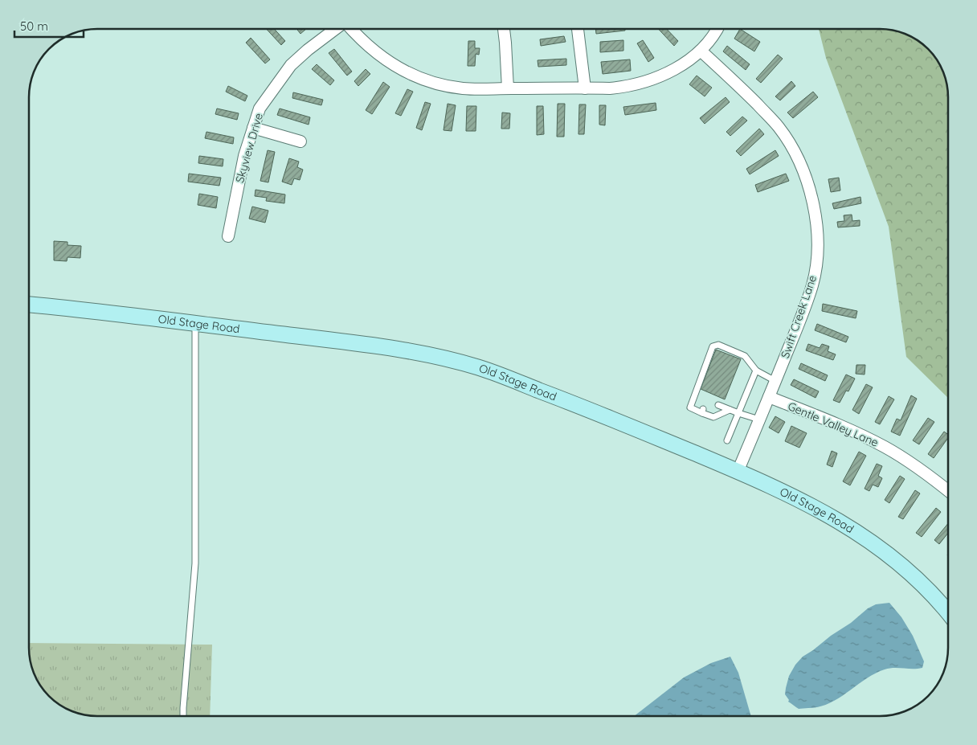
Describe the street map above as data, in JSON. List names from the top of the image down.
{
  "streets": {
    "main road": ["Old Stage Road"],
    "street": ["Skyview Drive", "Swift Creek Lane", "Gentle Valley Lane"]
  },
  "crossings": [
    ["Swift Creek Lane", "Old Stage Road"],
    ["Swift Creek Lane", "Gentle Valley Lane"]
  ],
  "scale_bar": "50 m"
}
